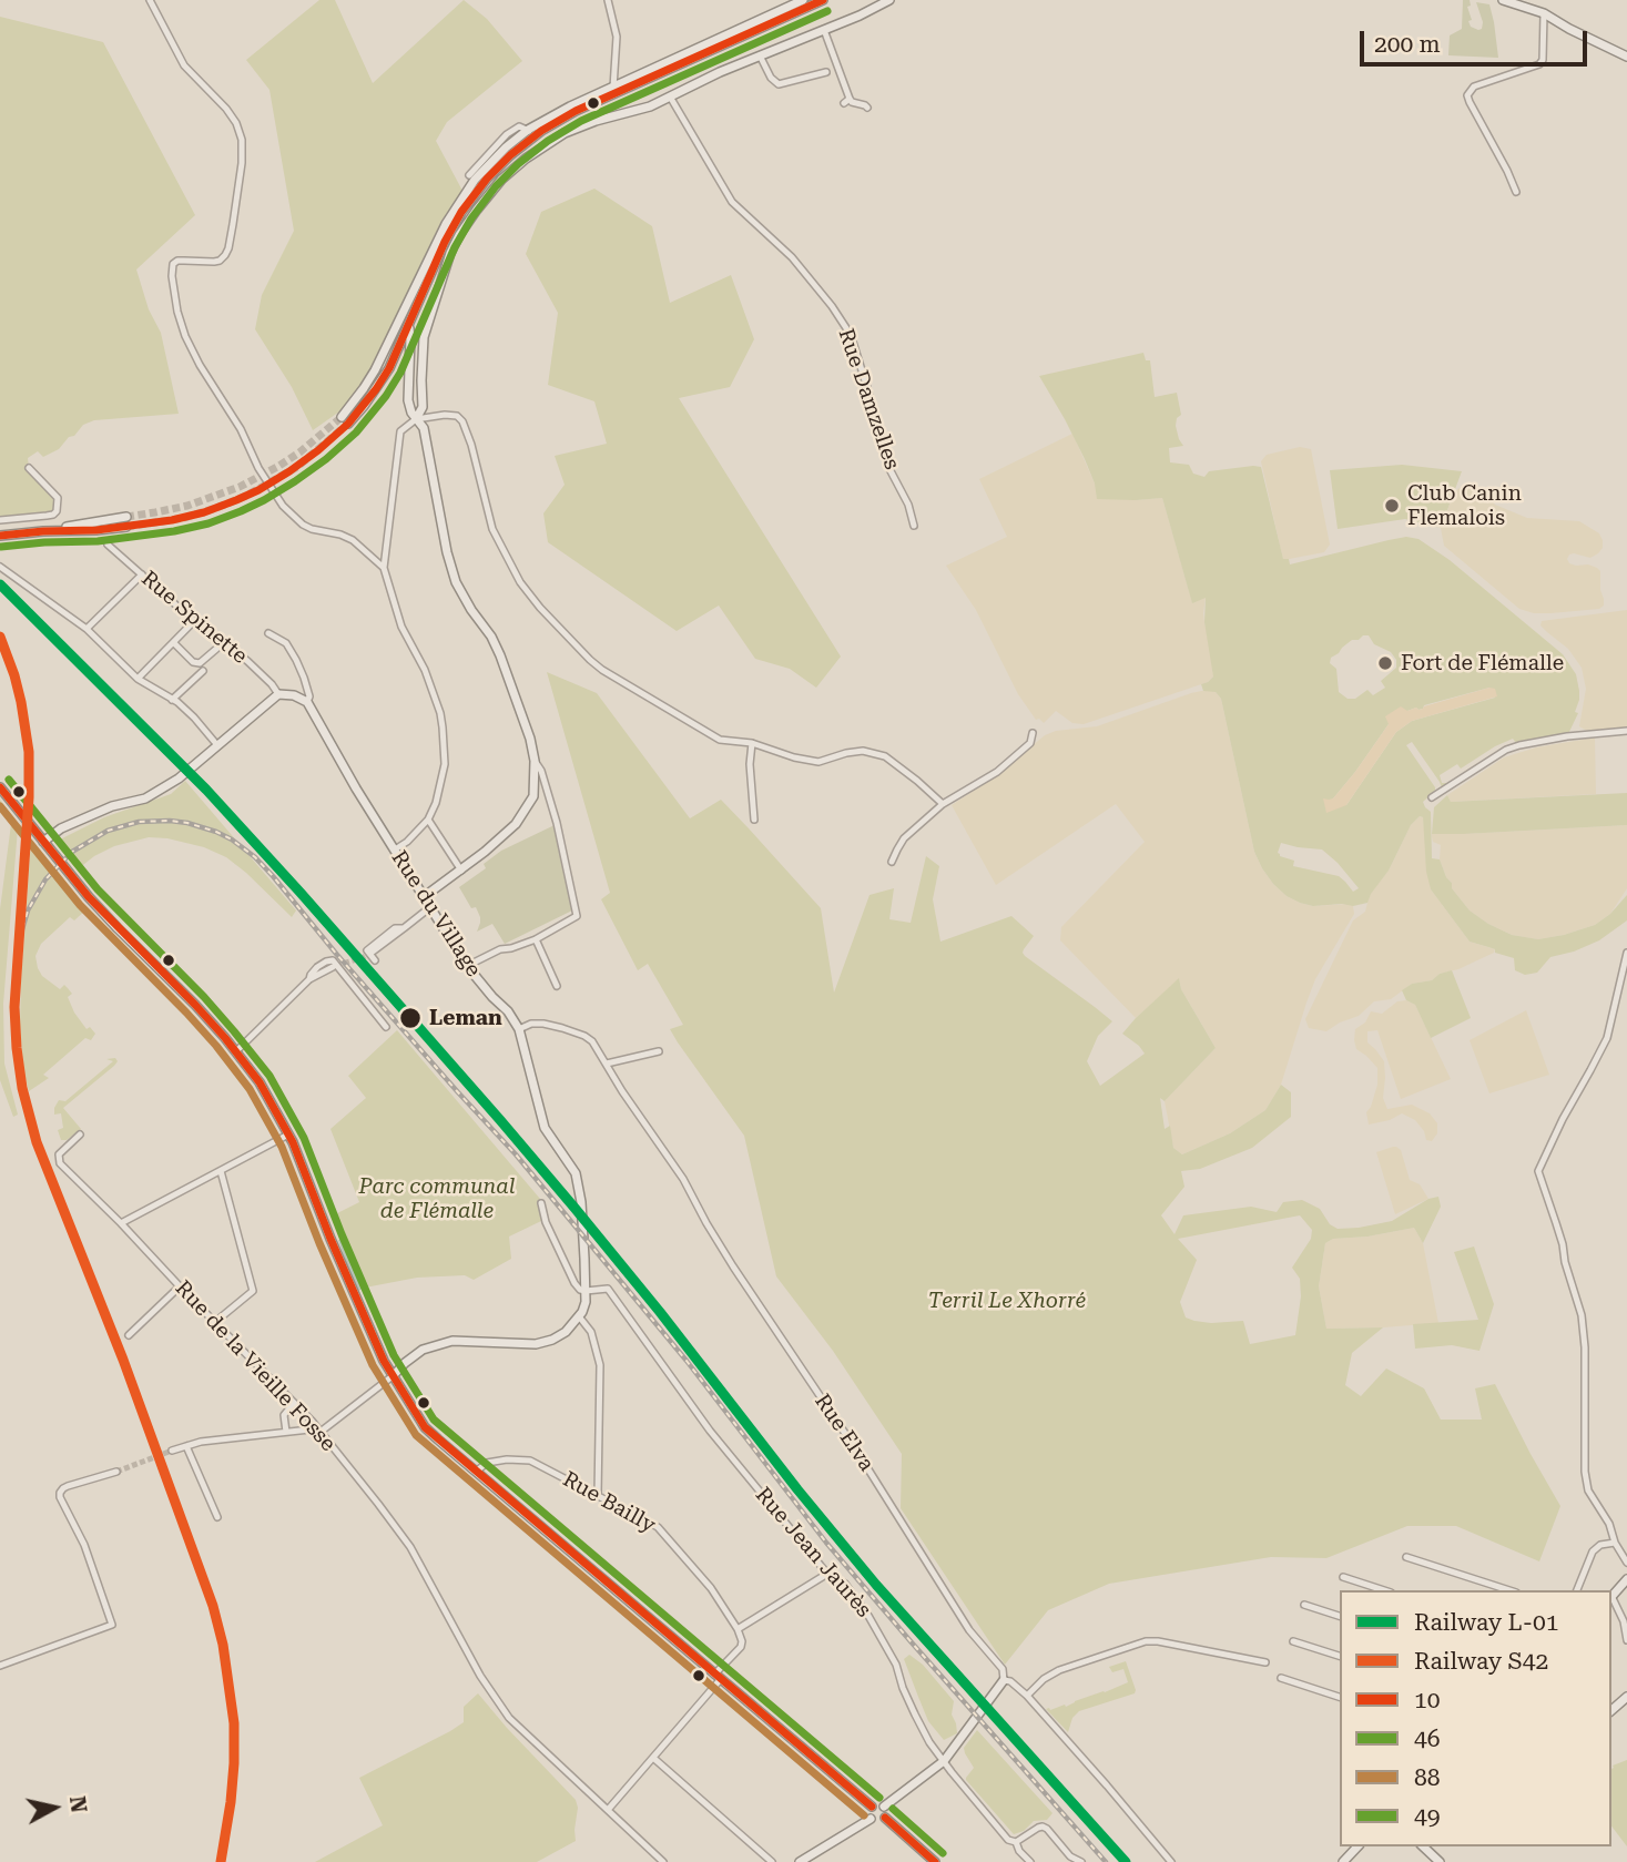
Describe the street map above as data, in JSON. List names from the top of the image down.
{
  "streets": {
    "street": [
      "Rue Damzelles",
      "Rue Spinette",
      "Rue du Village",
      "Rue de la Vieille Fosse",
      "Rue Elva",
      "Rue Bailly",
      "Rue Jean Jaurès"
    ]
  },
  "crossings": [
    ["Rue du Village", "Rue Elva"],
    ["Rue du Village", "Rue Jean Jaurès"]
  ],
  "parks": ["Parc communal de Flémalle", "Terril Le Xhorré"],
  "places": ["Club Canin Flemalois", "Fort de Flémalle", "Leman"],
  "lines": [
    "transit line 10",
    "transit line 46",
    "rail line L-01",
    "rail line S42",
    "transit line 49",
    "transit line 88"
  ],
  "legend": [
    "Railway L-01",
    "Railway S42",
    "10",
    "46",
    "88",
    "49"
  ],
  "scale_bar": "200 m",
  "north": "right"
}
